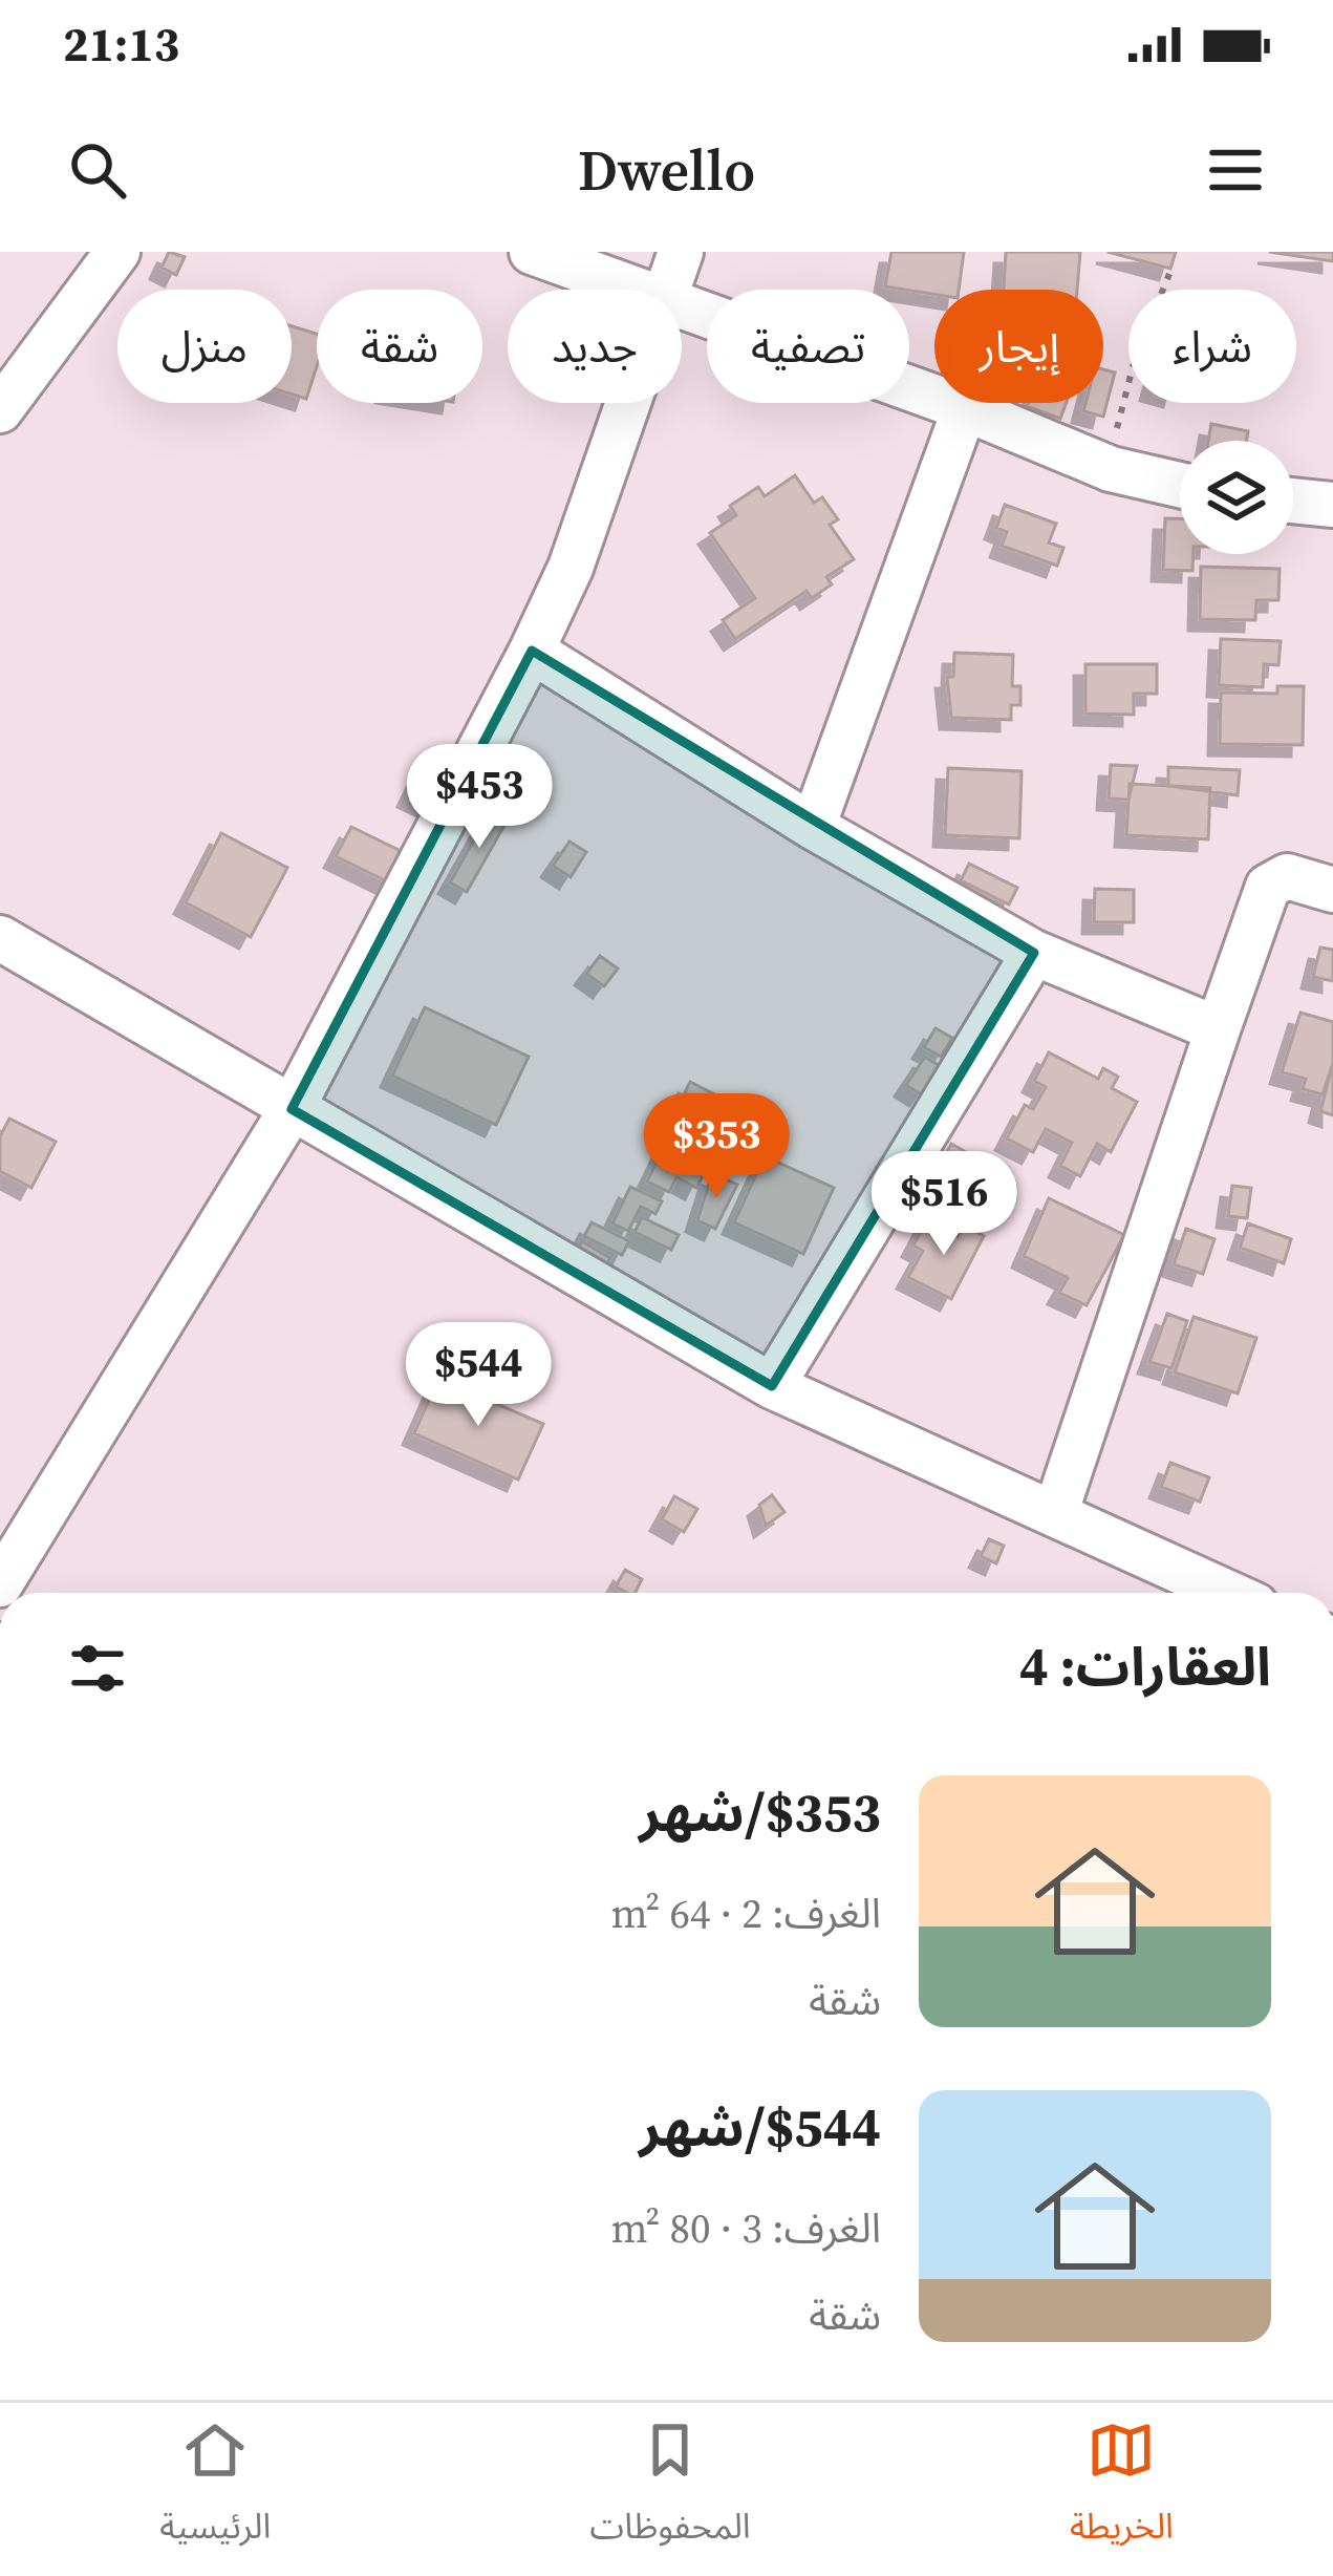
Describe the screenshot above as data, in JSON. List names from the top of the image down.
{
  "page": {
    "status": "21:13",
    "header": "Dwello",
    "chip": [
      "شراء",
      "إيجار",
      "تصفية",
      "جديد",
      "شقة",
      "منزل"
    ],
    "price": [
      "$453",
      "$353",
      "$516",
      "$544"
    ],
    "heading": "العقارات: 4",
    "list": [
      {
        "name": "$353/شهر",
        "note": "الغرف: 2 · 64 m² · شقة"
      },
      {
        "name": "$544/شهر",
        "note": "الغرف: 3 · 80 m² · شقة"
      }
    ],
    "tabs": ["الخريطة", "المحفوظات", "الرئيسية"]
  }
}
